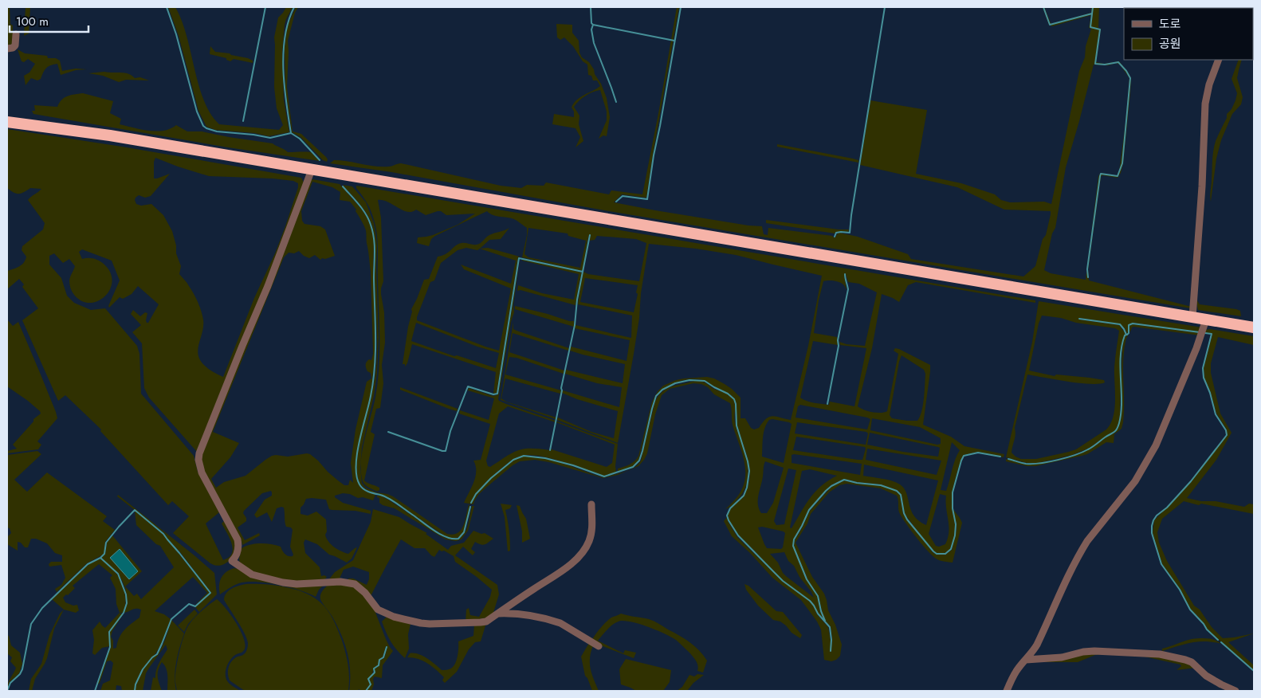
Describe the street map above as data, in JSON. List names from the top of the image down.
{
  "legend": ["도로", "공원"],
  "scale_bar": "100 m"
}
